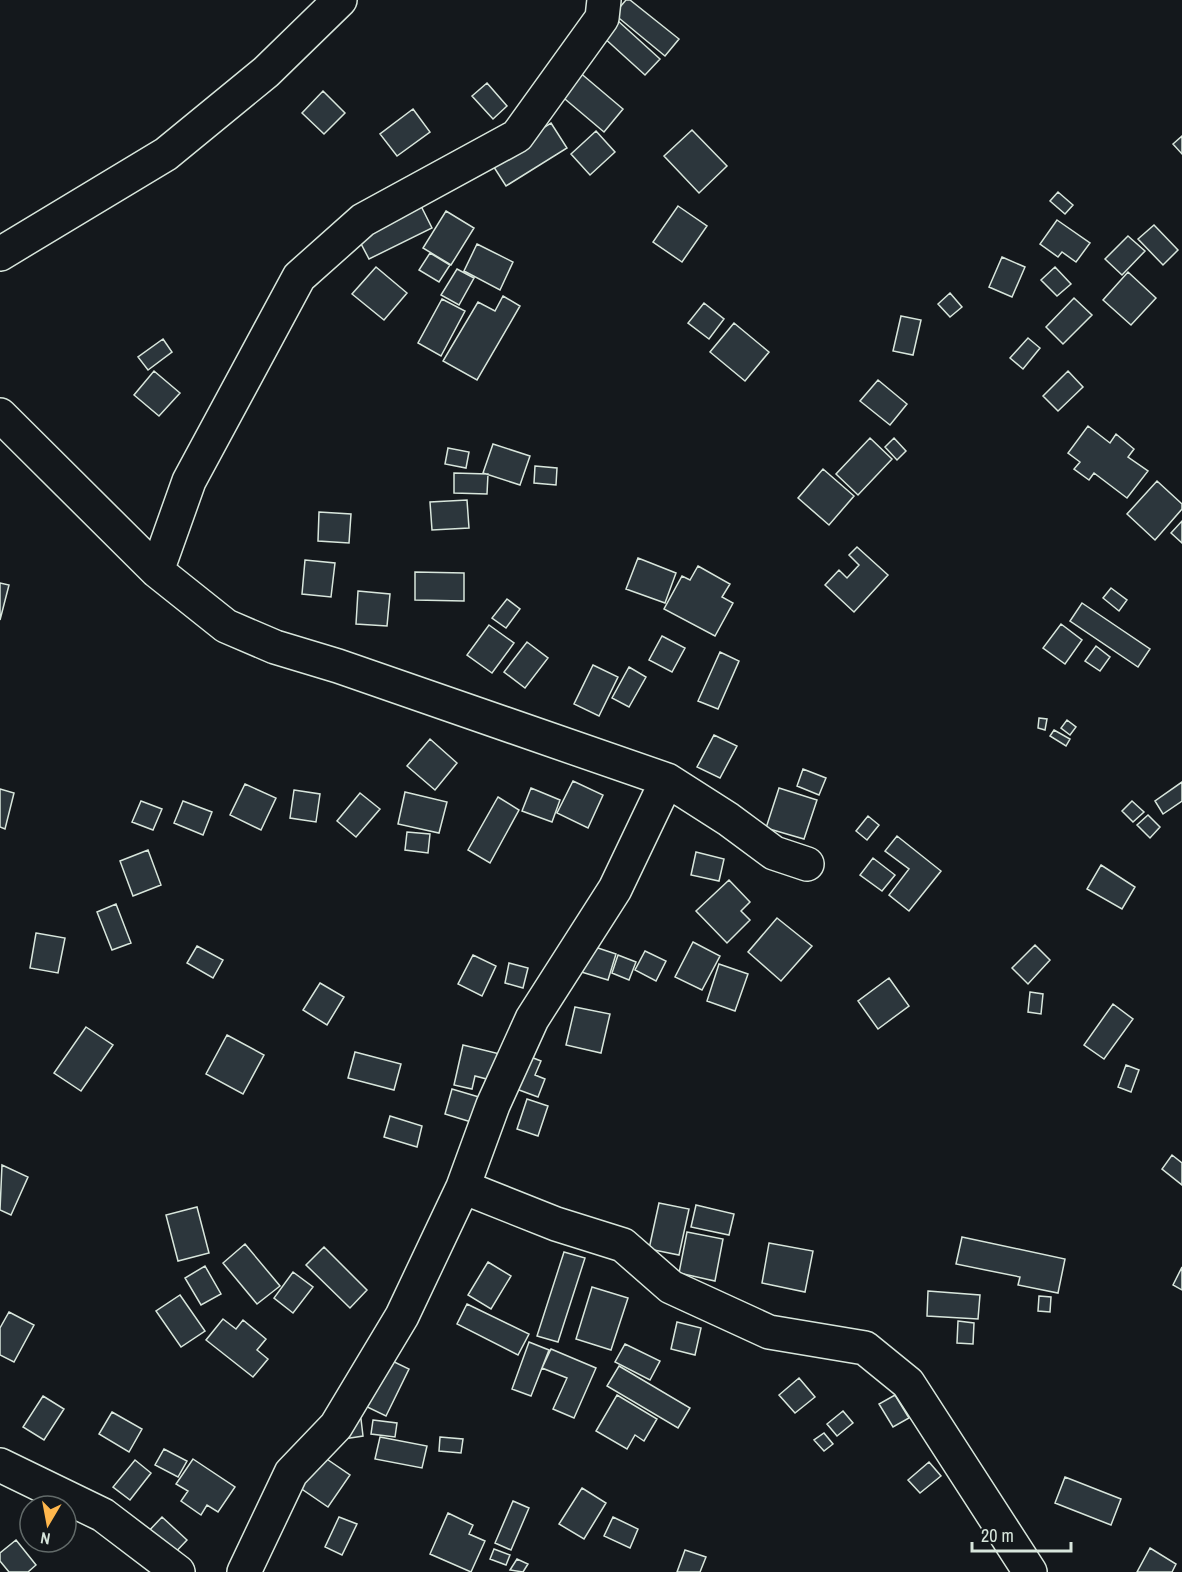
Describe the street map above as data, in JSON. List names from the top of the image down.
{
  "scale_bar": "20 m",
  "north": "bottom"
}
